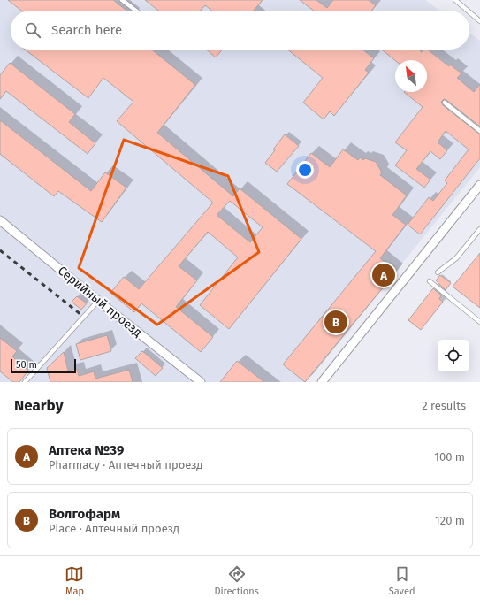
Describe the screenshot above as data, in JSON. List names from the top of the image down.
{
  "streets": {
    "street": ["Серийный проезд"]
  },
  "scale_bar": "50 m",
  "north": "top left",
  "page": {
    "search": "Search here",
    "pins": ["A", "B"],
    "scale": "50 m",
    "heading": ["Nearby", "2 results"],
    "list": [
      {
        "mark": "A",
        "name": "Аптека №39",
        "note": "Pharmacy · Аптечный проезд",
        "value": "100 m"
      },
      {
        "mark": "B",
        "name": "Волгофарм",
        "note": "Place · Аптечный проезд",
        "value": "120 m"
      }
    ],
    "nav": ["Map", "Directions", "Saved"]
  }
}
